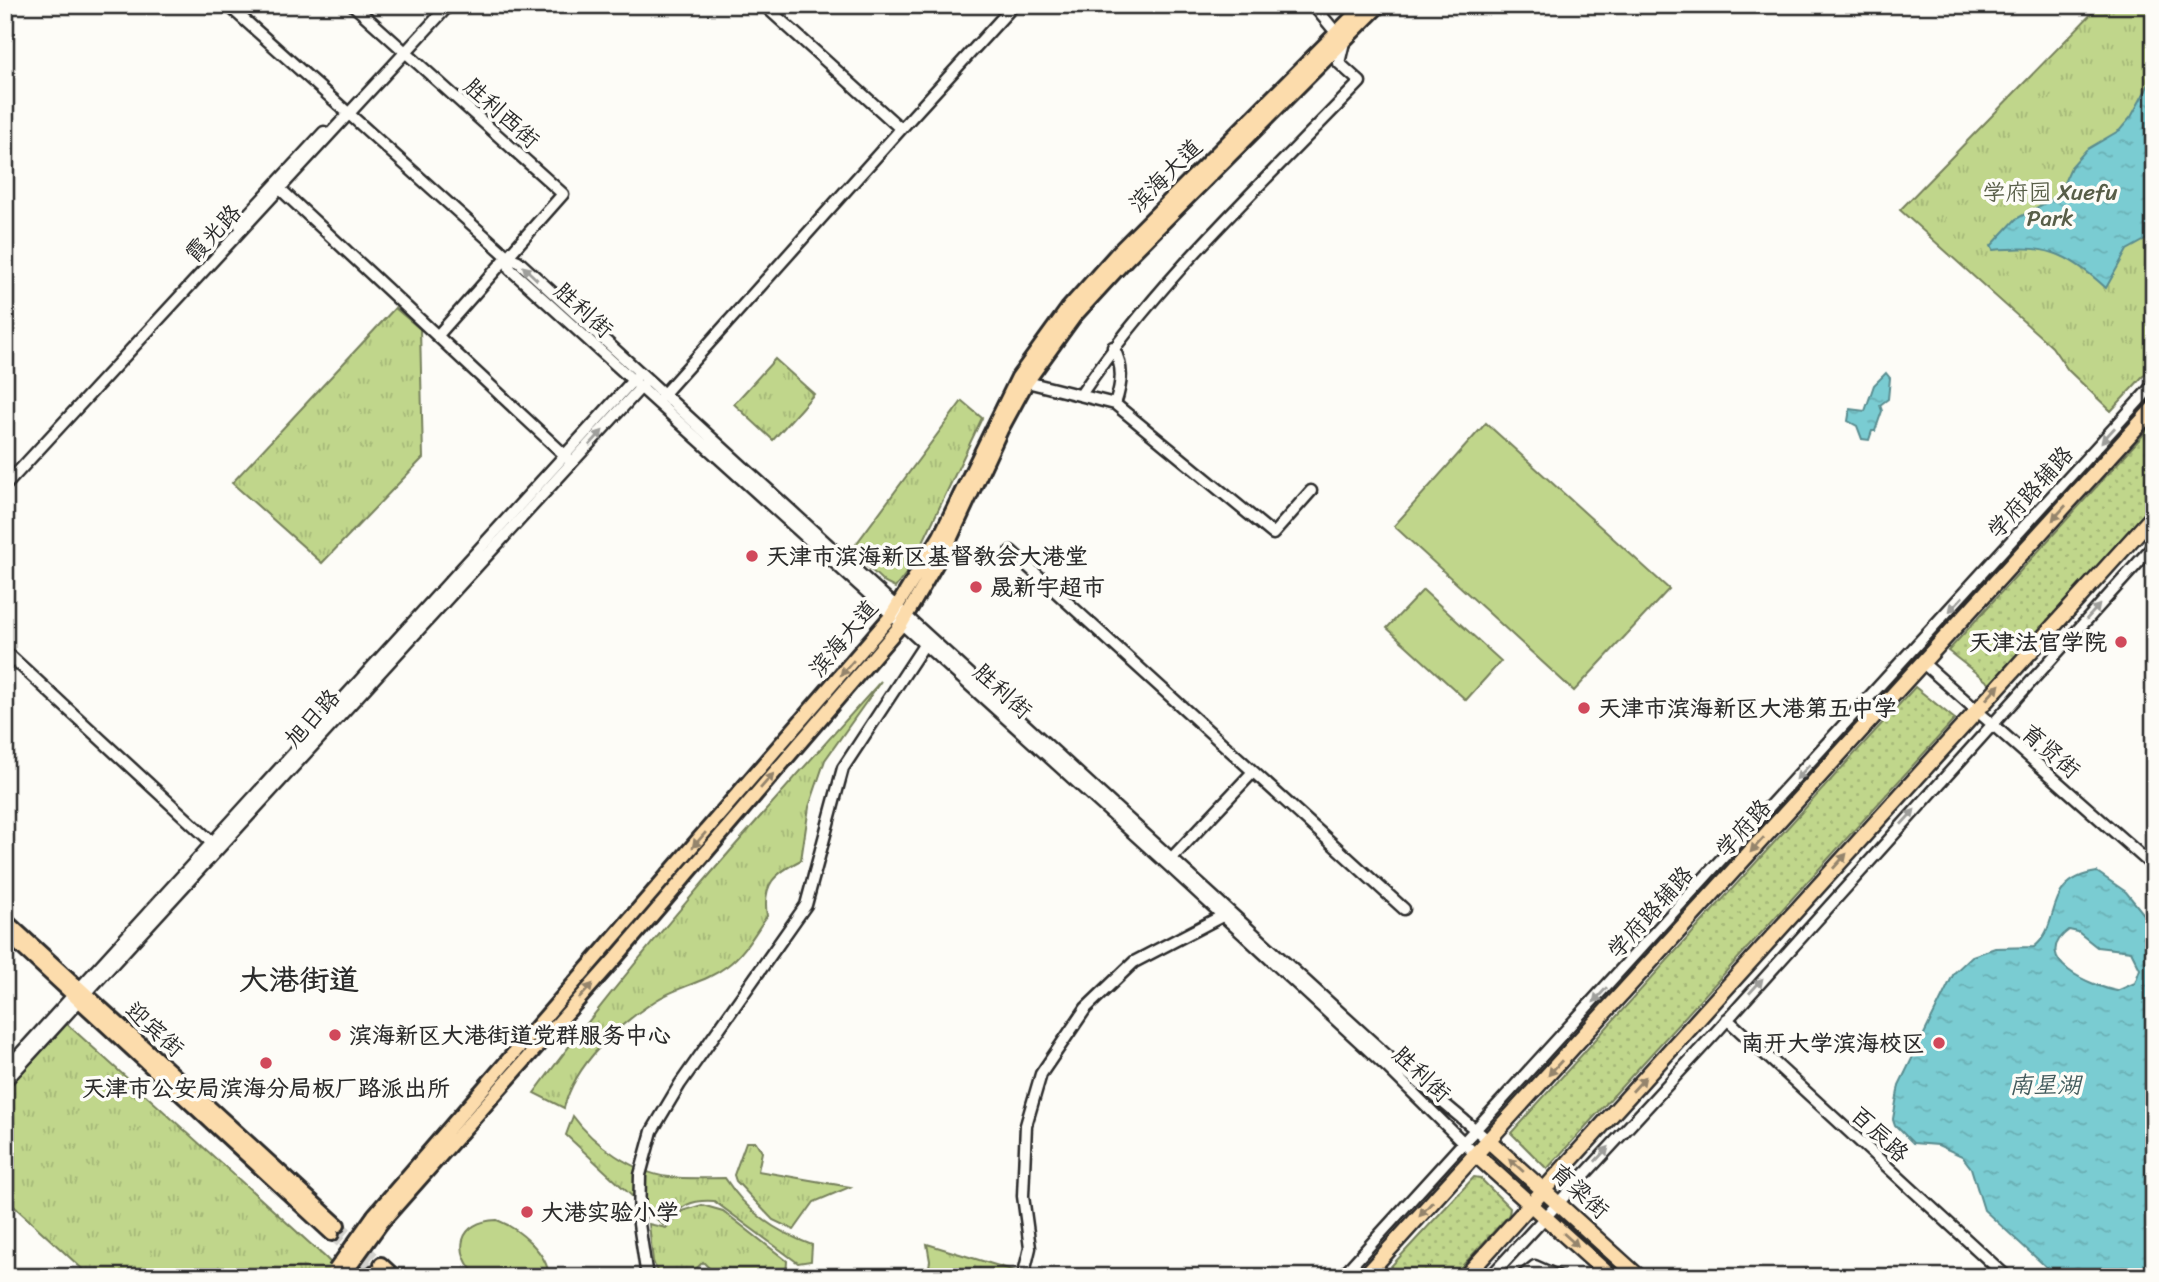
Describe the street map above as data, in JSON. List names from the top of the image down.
{
  "streets": {
    "highway": ["学府路", "育梁街"],
    "main road": ["滨海大道", "迎宾街"],
    "street": [
      "胜利西街",
      "霞光路",
      "胜利街",
      "学府路辅路",
      "旭日路",
      "育贤街",
      "百辰路"
    ]
  },
  "crossings": [
    ["胜利西街", "霞光路"],
    ["胜利西街", "胜利街"],
    ["滨海大道", "胜利街"],
    ["霞光路", "胜利街"],
    ["胜利街", "学府路辅路"],
    ["胜利街", "旭日路"],
    ["胜利街", "学府路"],
    ["胜利街", "育梁街"],
    ["旭日路", "迎宾街"],
    ["育贤街", "学府路"],
    ["学府路", "育梁街"]
  ],
  "one_way": ["学府路辅路"],
  "districts": ["大港街道"],
  "water": ["南星湖"],
  "parks": ["学府园 Xuefu Park"],
  "places": [
    "天津市滨海新区基督教会大港堂",
    "晟新宇超市",
    "天津法官学院",
    "天津市滨海新区大港第五中学",
    "滨海新区大港街道党群服务中心",
    "南开大学滨海校区",
    "天津市公安局滨海分局板厂路派出所",
    "大港实验小学"
  ]
}
